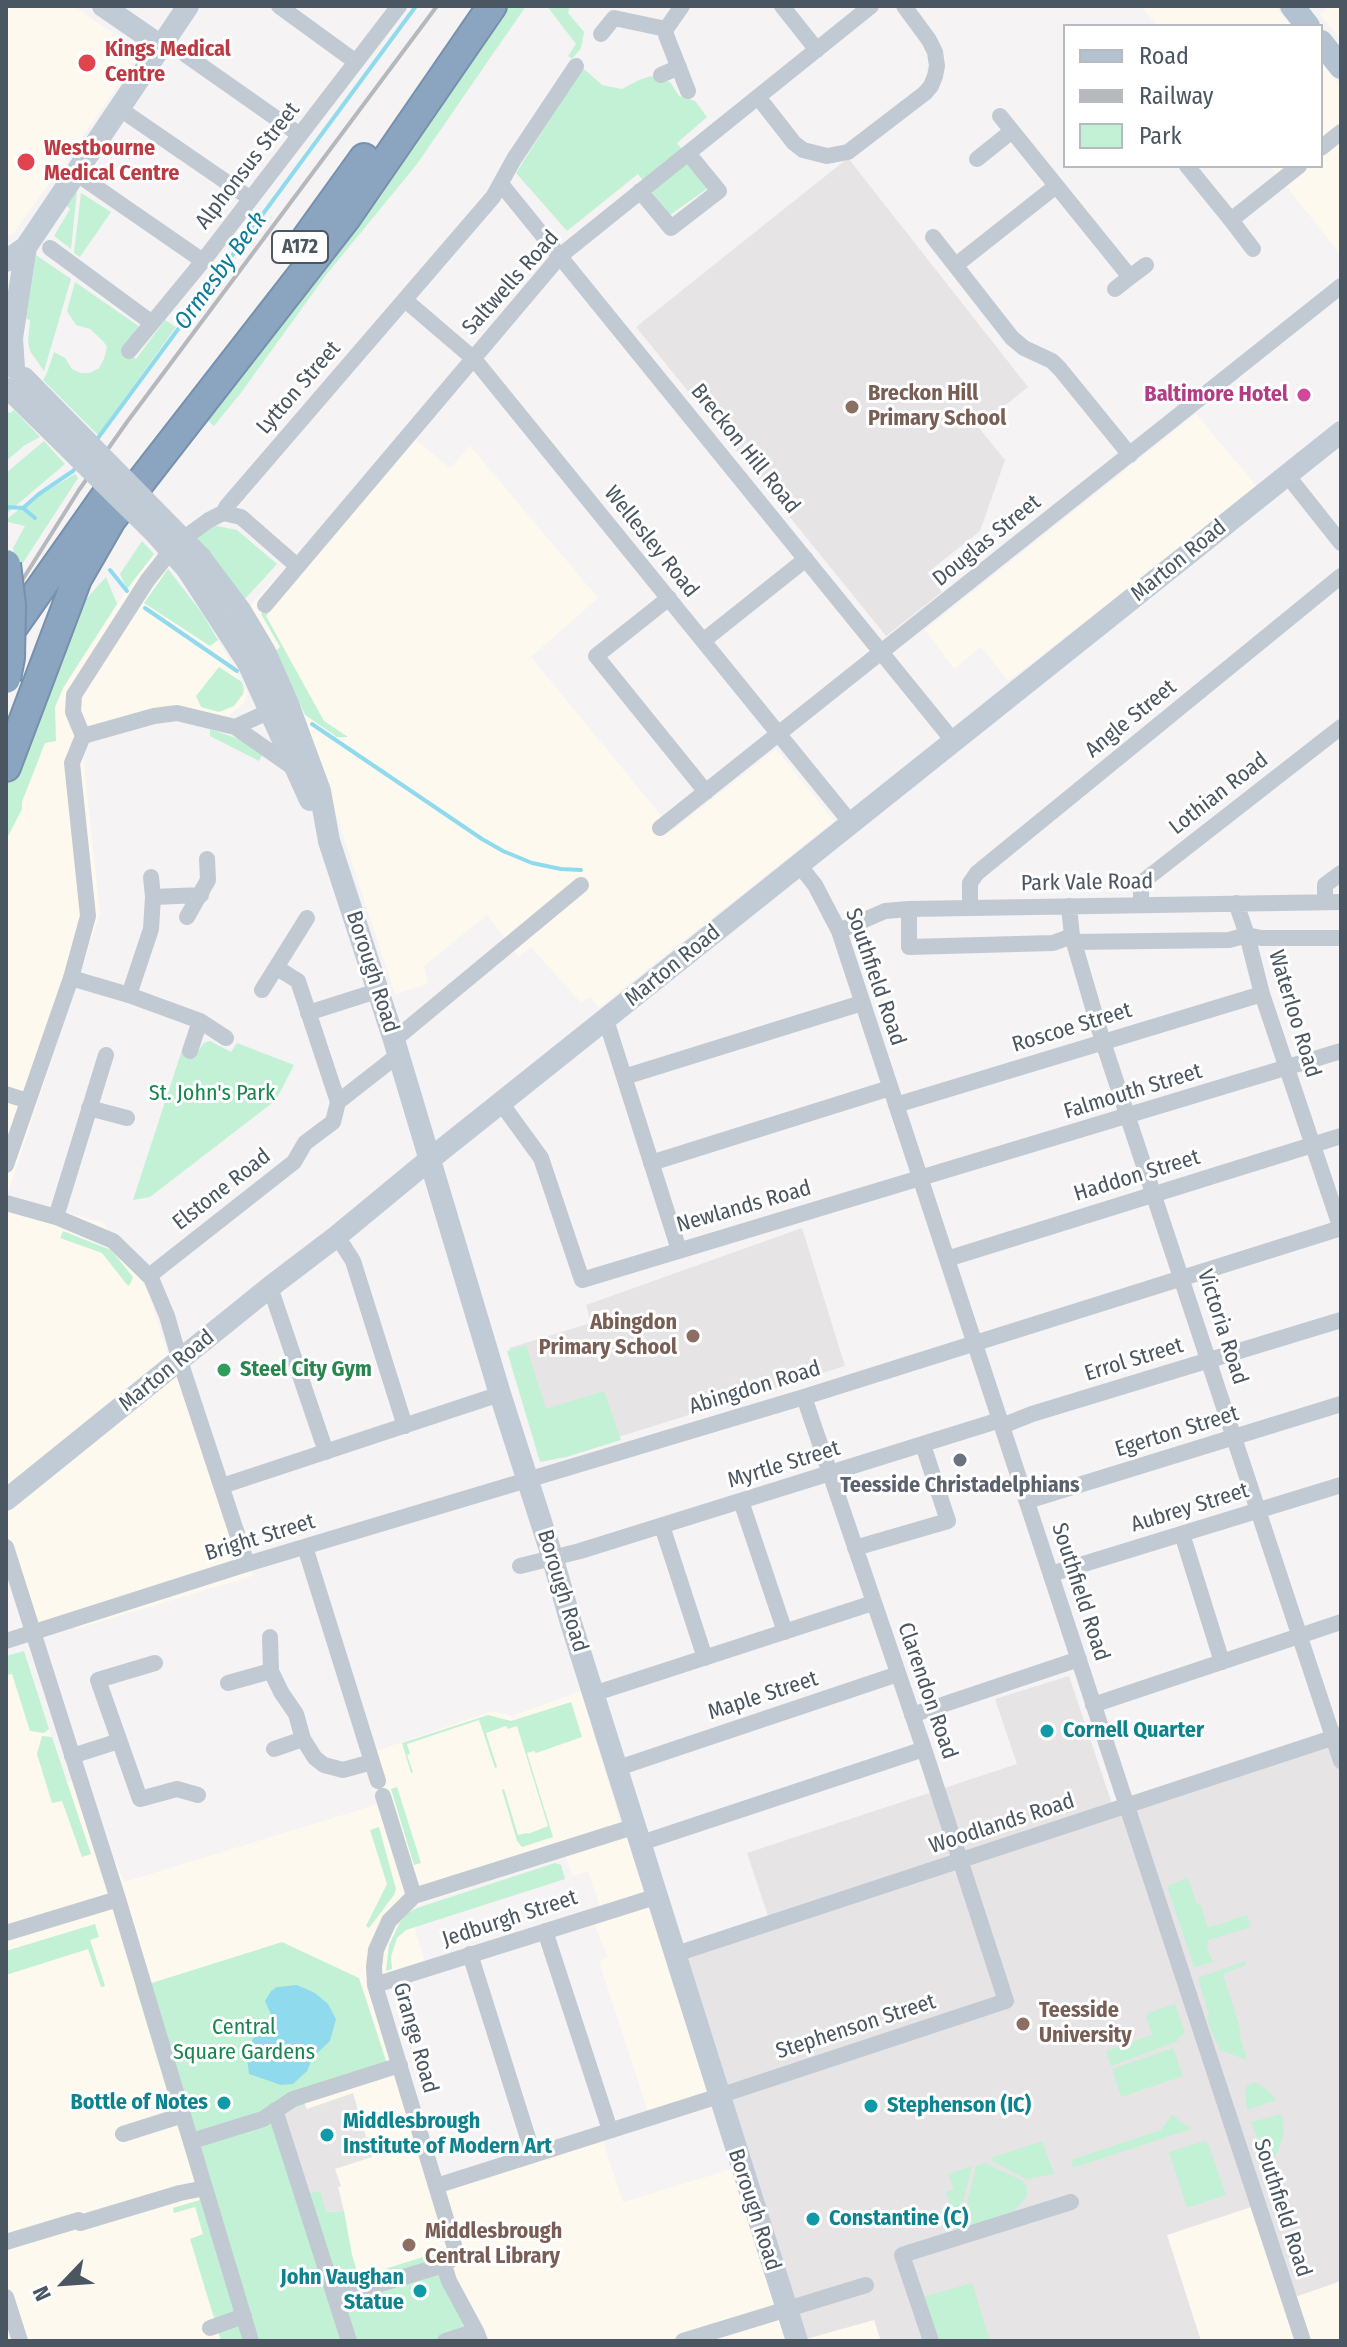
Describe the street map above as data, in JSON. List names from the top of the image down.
{
  "streets": {
    "highway": ["A172"],
    "street": [
      "Alphonsus Street",
      "Saltwells Road",
      "Lytton Street",
      "Breckon Hill Road",
      "Douglas Street",
      "Wellesley Road",
      "Marton Road",
      "Angle Street",
      "Lothian Road",
      "Park Vale Road",
      "Borough Road",
      "Southfield Road",
      "Waterloo Road",
      "Roscoe Street",
      "Falmouth Street",
      "Haddon Street",
      "Elstone Road",
      "Newlands Road",
      "Victoria Road",
      "Errol Street",
      "Abingdon Road",
      "Egerton Street",
      "Myrtle Street",
      "Aubrey Street",
      "Bright Street",
      "Clarendon Road",
      "Maple Street",
      "Woodlands Road",
      "Jedburgh Street",
      "Stephenson Street",
      "Grange Road"
    ]
  },
  "crossings": [
    ["Saltwells Road", "Breckon Hill Road"],
    ["Saltwells Road", "Wellesley Road"],
    ["Lytton Street", "Breckon Hill Road"],
    ["Lytton Street", "Wellesley Road"],
    ["Breckon Hill Road", "Douglas Street"],
    ["Breckon Hill Road", "Marton Road"],
    ["Douglas Street", "Wellesley Road"],
    ["Wellesley Road", "Marton Road"],
    ["Marton Road", "Borough Road"],
    ["Marton Road", "Southfield Road"],
    ["Marton Road", "Newlands Road"],
    ["Angle Street", "Park Vale Road"],
    ["Lothian Road", "Park Vale Road"],
    ["Park Vale Road", "Southfield Road"],
    ["Park Vale Road", "Waterloo Road"],
    ["Park Vale Road", "Victoria Road"],
    ["Borough Road", "Elstone Road"],
    ["Borough Road", "Abingdon Road"],
    ["Borough Road", "Myrtle Street"],
    ["Borough Road", "Bright Street"],
    ["Borough Road", "Maple Street"],
    ["Borough Road", "Woodlands Road"],
    ["Borough Road", "Jedburgh Street"],
    ["Borough Road", "Stephenson Street"],
    ["Southfield Road", "Roscoe Street"],
    ["Southfield Road", "Falmouth Street"],
    ["Southfield Road", "Haddon Street"],
    ["Southfield Road", "Newlands Road"],
    ["Southfield Road", "Errol Street"],
    ["Southfield Road", "Abingdon Road"],
    ["Southfield Road", "Egerton Street"],
    ["Southfield Road", "Myrtle Street"],
    ["Southfield Road", "Aubrey Street"],
    ["Southfield Road", "Woodlands Road"],
    ["Waterloo Road", "Roscoe Street"],
    ["Waterloo Road", "Falmouth Street"],
    ["Waterloo Road", "Haddon Street"],
    ["Roscoe Street", "Victoria Road"],
    ["Falmouth Street", "Newlands Road"],
    ["Falmouth Street", "Victoria Road"],
    ["Haddon Street", "Victoria Road"],
    ["Victoria Road", "Errol Street"],
    ["Victoria Road", "Abingdon Road"],
    ["Victoria Road", "Egerton Street"],
    ["Victoria Road", "Aubrey Street"],
    ["Victoria Road", "Woodlands Road"],
    ["Errol Street", "Myrtle Street"],
    ["Abingdon Road", "Bright Street"],
    ["Abingdon Road", "Clarendon Road"],
    ["Myrtle Street", "Clarendon Road"],
    ["Clarendon Road", "Maple Street"],
    ["Clarendon Road", "Woodlands Road"],
    ["Clarendon Road", "Stephenson Street"],
    ["Jedburgh Street", "Grange Road"],
    ["Stephenson Street", "Grange Road"]
  ],
  "water": ["Ormesby Beck"],
  "parks": ["St. John's Park", "Central Square Gardens"],
  "places": [
    "Kings Medical Centre",
    "Westbourne Medical Centre",
    "Baltimore Hotel",
    "Breckon Hill Primary School",
    "Abingdon Primary School",
    "Steel City Gym",
    "Teesside Christadelphians",
    "Cornell Quarter",
    "Teesside University",
    "Bottle of Notes",
    "Stephenson (IC)",
    "Middlesbrough Institute of Modern Art",
    "Constantine (C)",
    "Middlesbrough Central Library",
    "John Vaughan Statue"
  ],
  "legend": ["Road", "Railway", "Park"],
  "north": "bottom left"
}
